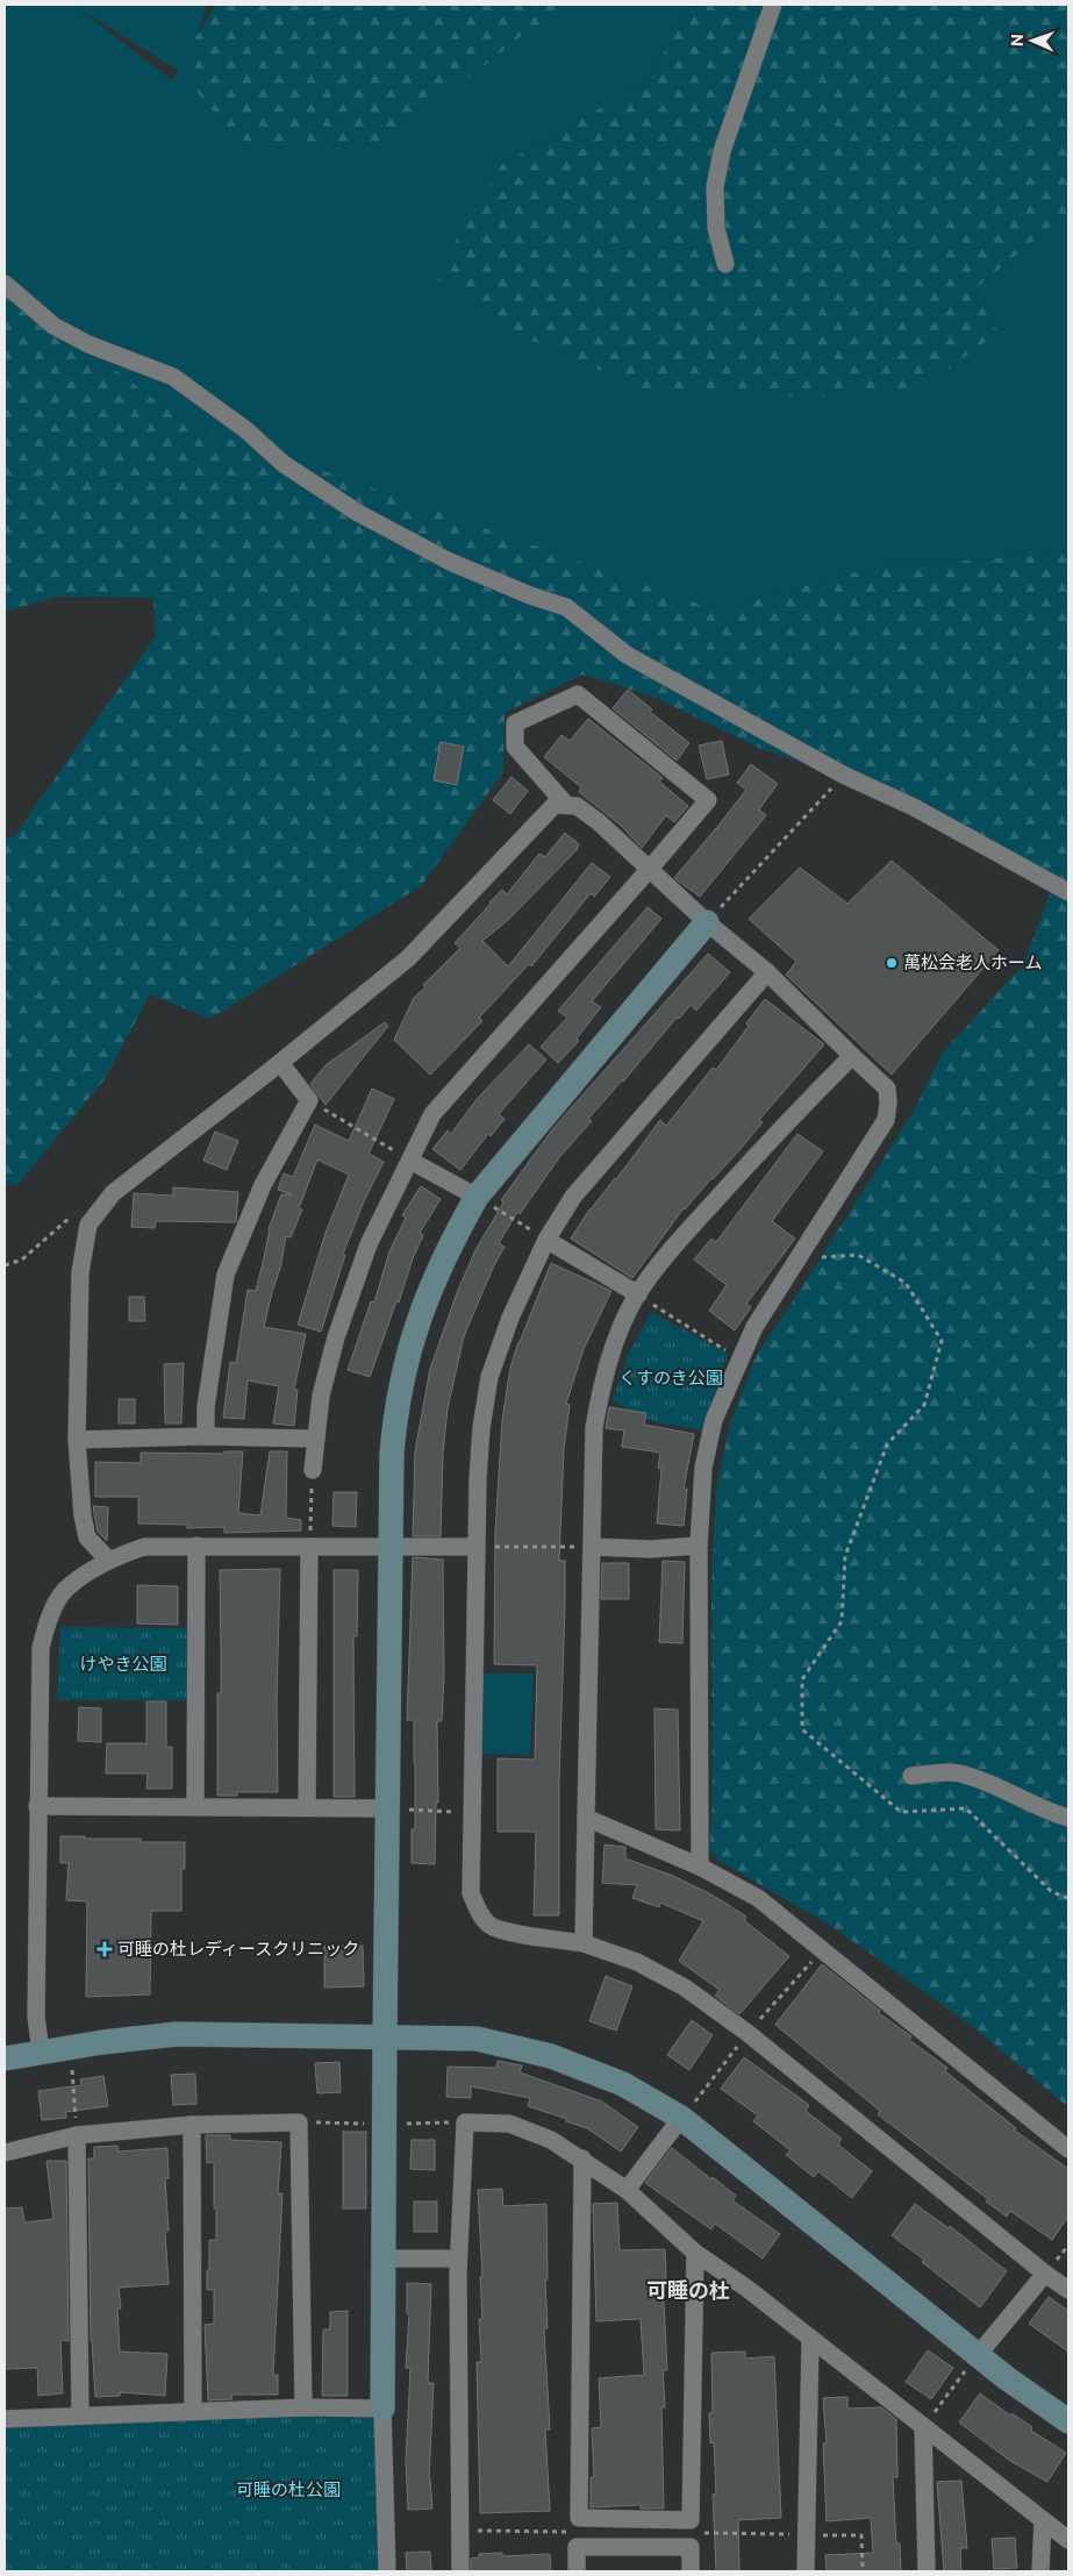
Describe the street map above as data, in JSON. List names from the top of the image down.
{
  "districts": ["可睡の杜"],
  "parks": ["くすのき公園", "けやき公園", "可睡の杜公園"],
  "places": {
    "other": ["萬松会老人ホーム"],
    "health": ["可睡の杜レディースクリニック"]
  },
  "north": "left"
}
